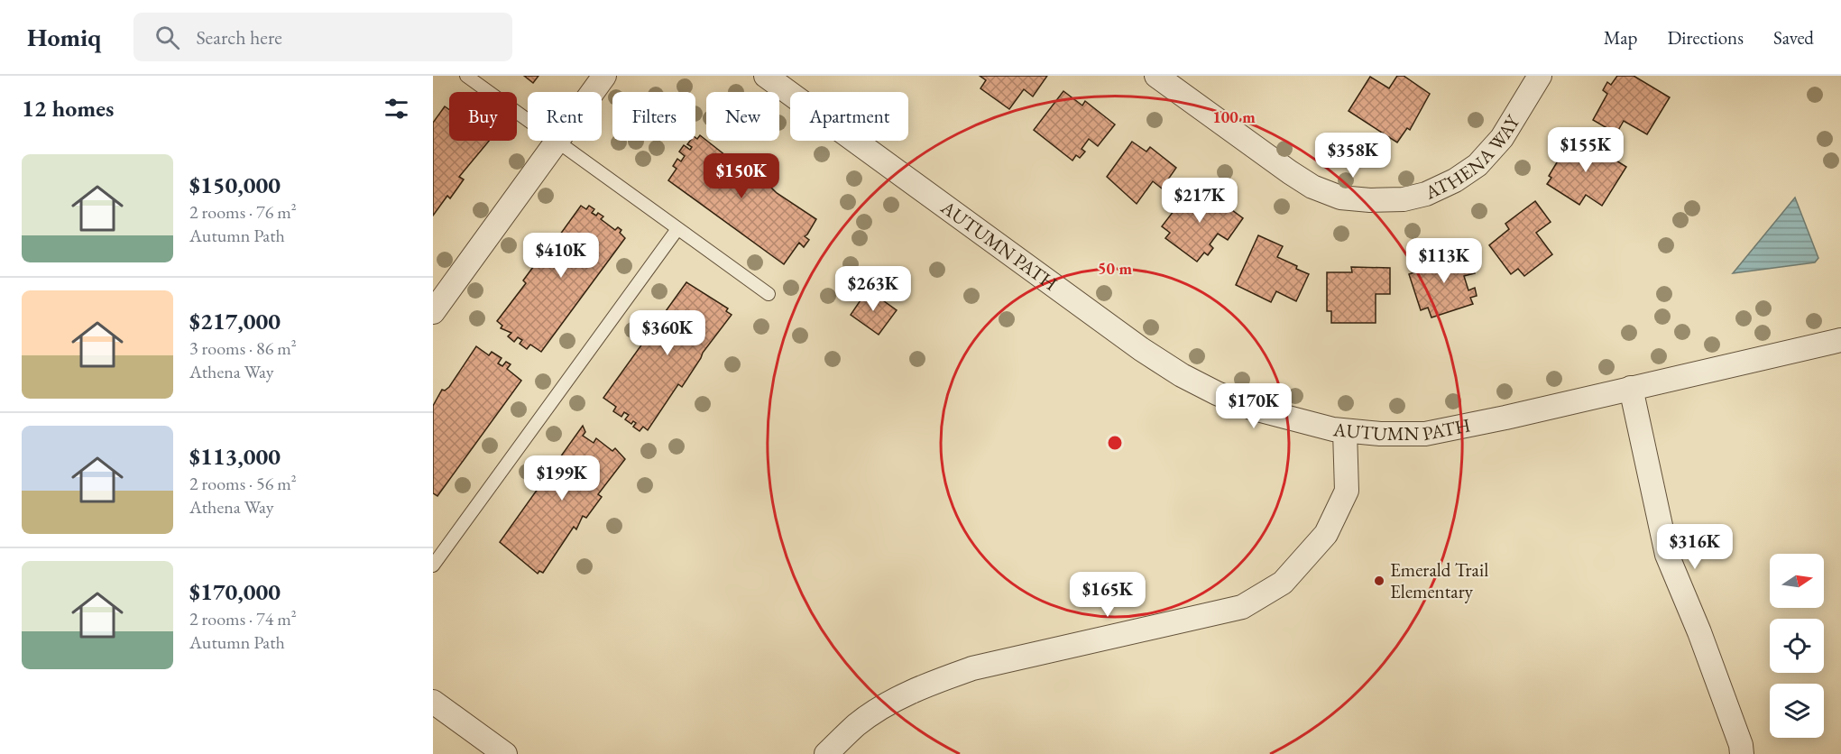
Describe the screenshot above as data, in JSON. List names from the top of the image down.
{
  "streets": {
    "street": ["ATHENA WAY", "AUTUMN PATH"]
  },
  "places": ["Emerald Trail Elementary"],
  "north": "right",
  "page": {
    "header": "Homiq",
    "search": "Search here",
    "nav": ["Map", "Directions", "Saved"],
    "heading": "12 homes",
    "chip": [
      "Buy",
      "Rent",
      "Filters",
      "New",
      "Apartment"
    ],
    "price": [
      "$155K",
      "$358K",
      "$150K",
      "$217K",
      "$410K",
      "$113K",
      "$263K",
      "$360K",
      "$170K",
      "$199K",
      "$316K",
      "$165K"
    ],
    "list": [
      {
        "name": "$150,000",
        "note": "2 rooms · 76 m² · Autumn Path"
      },
      {
        "name": "$217,000",
        "note": "3 rooms · 86 m² · Athena Way"
      },
      {
        "name": "$113,000",
        "note": "2 rooms · 56 m² · Athena Way"
      },
      {
        "name": "$170,000",
        "note": "2 rooms · 74 m² · Autumn Path"
      }
    ]
  },
  "rings": ["100 m", "50 m"]
}
